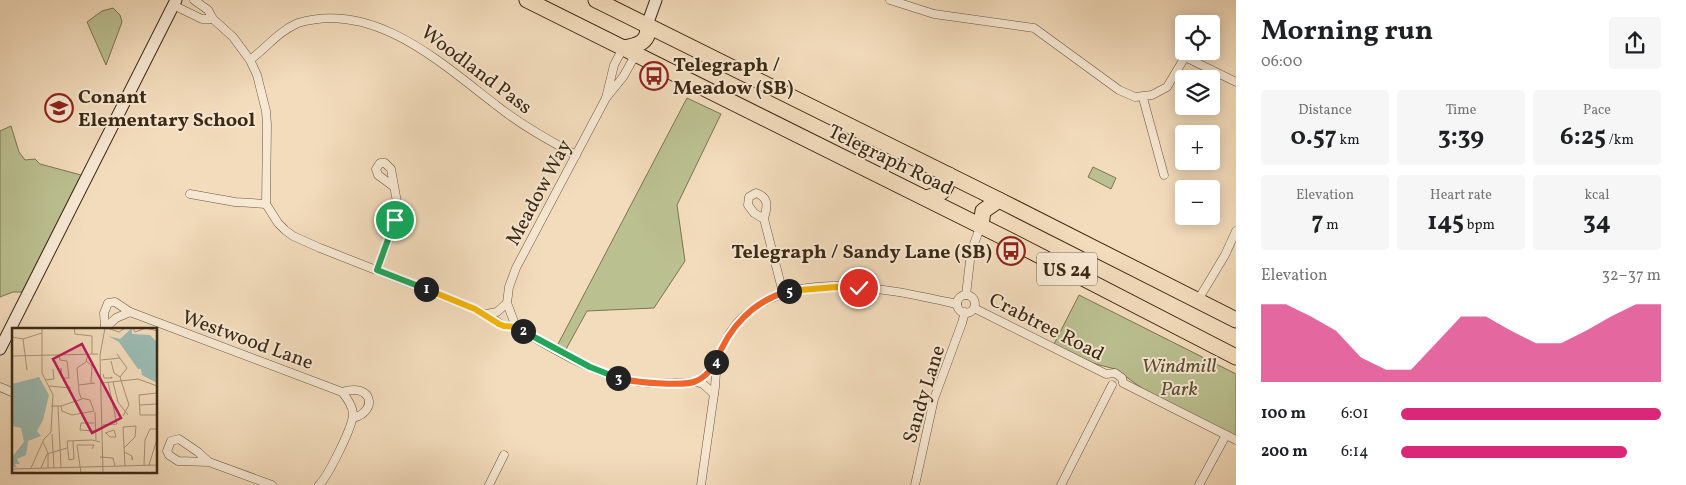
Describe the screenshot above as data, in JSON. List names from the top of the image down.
{
  "streets": {
    "highway": ["Telegraph Road", "US 24"],
    "street": [
      "Woodland Pass",
      "Meadow Way",
      "Crabtree Road",
      "Westwood Lane",
      "Sandy Lane"
    ]
  },
  "crossings": [
    ["Woodland Pass", "Meadow Way"],
    ["Telegraph Road", "Meadow Way"],
    ["Crabtree Road", "Sandy Lane"]
  ],
  "parks": ["Windmill Park"],
  "places": {
    "bus stop": ["Telegraph / Meadow (SB)", "Telegraph / Sandy Lane (SB)"],
    "school or university": ["Conant Elementary School"]
  },
  "page": {
    "heading": ["Morning run", "06:00"],
    "map_buttons": ["+", "−"],
    "stats": [
      ["Distance", "0.57 km"],
      ["Time", "3:39"],
      ["Pace", "6:25 /km"],
      ["Elevation", "7 m"],
      ["Heart rate", "145 bpm"],
      ["kcal", "34"]
    ],
    "chart": ["Elevation", "32–37 m"],
    "pins": [
      "1",
      "5",
      "2",
      "4",
      "3"
    ],
    "list": [
      {
        "name": "100 m",
        "note": "6:01"
      },
      {
        "name": "200 m",
        "note": "6:14"
      }
    ]
  }
}
